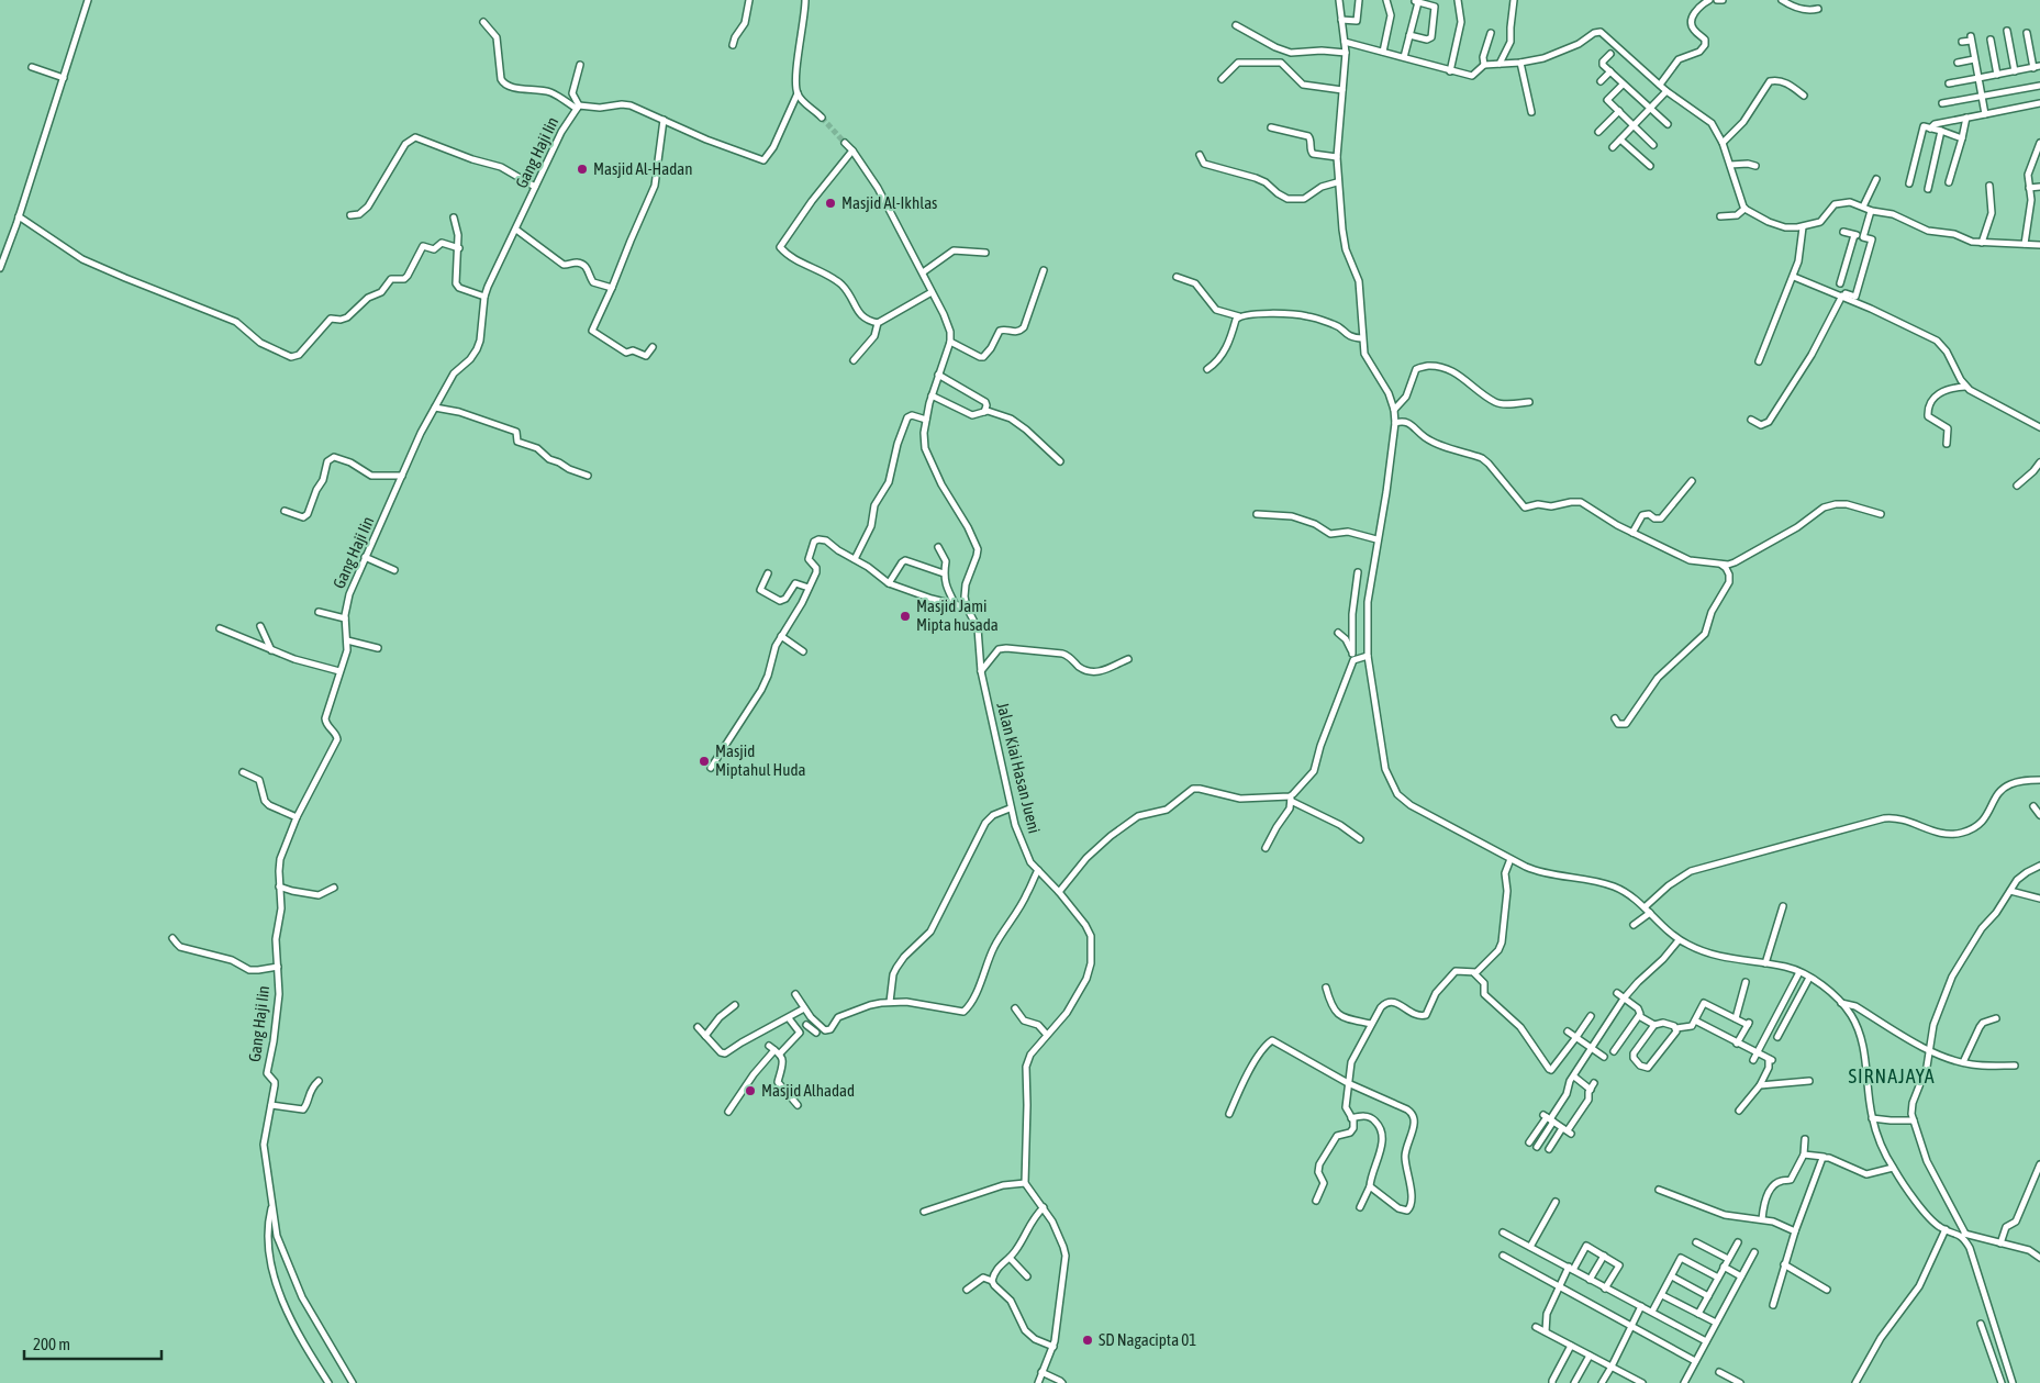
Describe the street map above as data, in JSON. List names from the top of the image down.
{
  "streets": {
    "street": ["Gang Haji Iin", "Jalan Kiai Hasan Jueni"]
  },
  "districts": ["SIRNAJAYA"],
  "places": [
    "Masjid Al-Hadan",
    "Masjid Al-Ikhlas",
    "Masjid Jami Mipta husada",
    "Masjid Miptahul Huda",
    "Masjid Alhadad",
    "SD Nagacipta 01"
  ],
  "scale_bar": "200 m"
}
